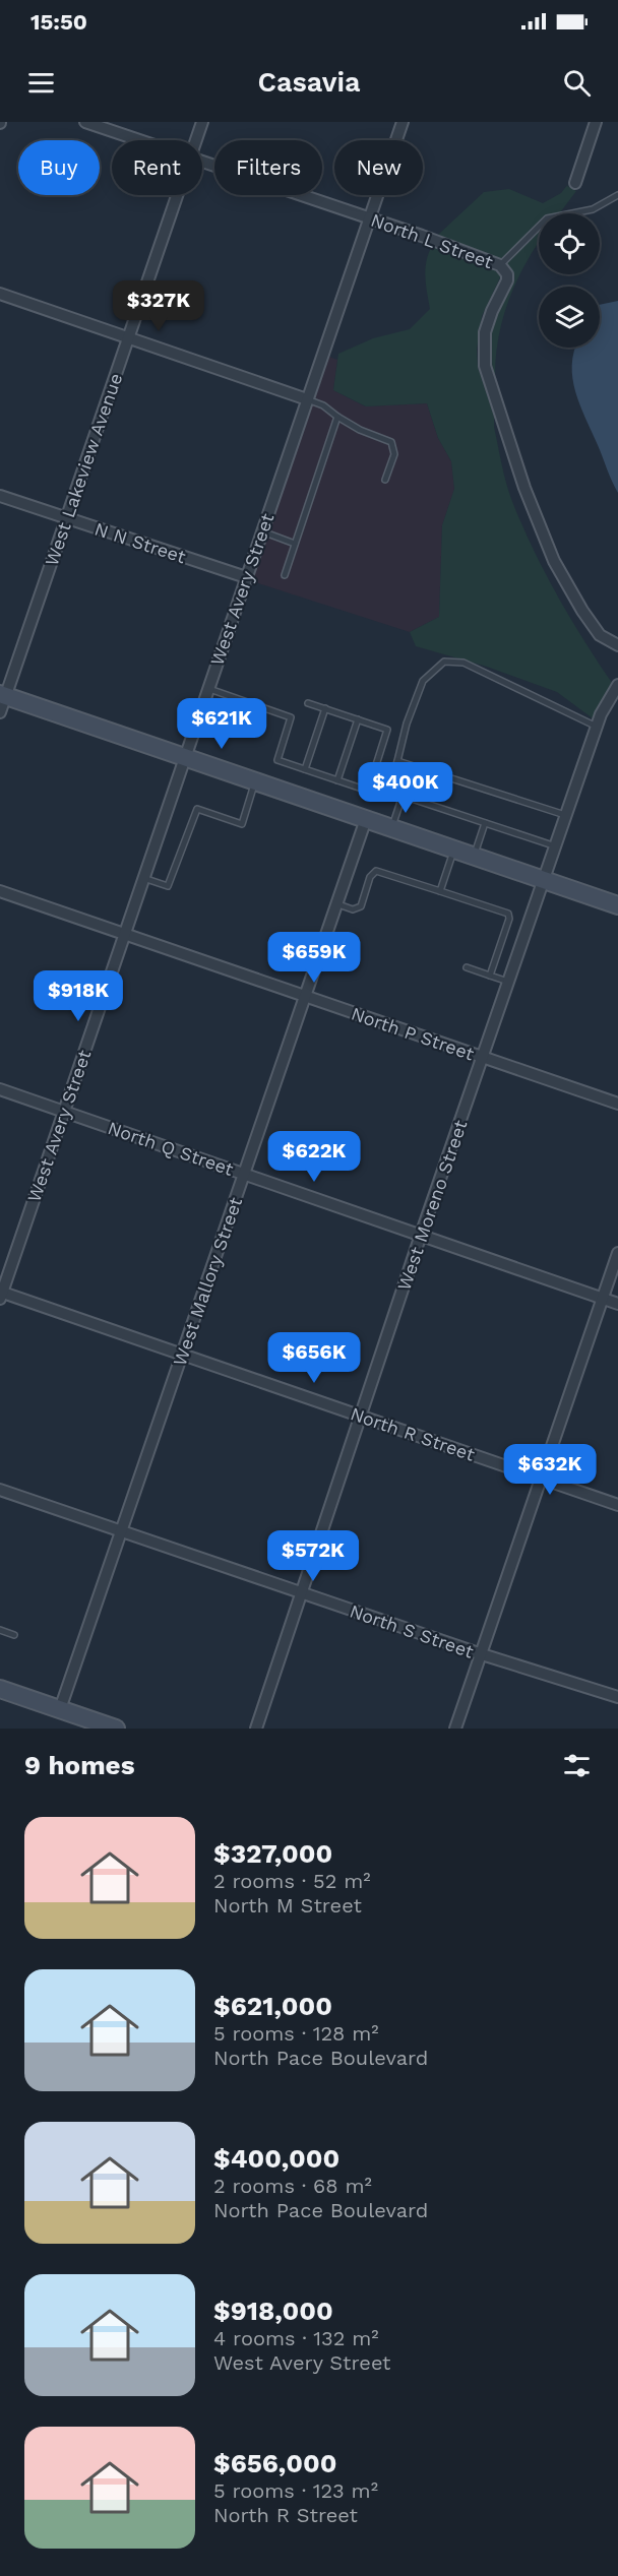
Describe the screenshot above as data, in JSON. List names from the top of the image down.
{
  "streets": {
    "street": [
      "North L Street",
      "West Lakeview Avenue",
      "N N Street",
      "West Avery Street",
      "North P Street",
      "North Q Street",
      "West Moreno Street",
      "West Mallory Street",
      "North R Street",
      "North S Street"
    ]
  },
  "crossings": [
    ["North L Street", "West Avery Street"],
    ["West Lakeview Avenue", "N N Street"],
    ["N N Street", "West Avery Street"],
    ["West Avery Street", "North P Street"],
    ["West Avery Street", "North Q Street"],
    ["West Avery Street", "North R Street"],
    ["North P Street", "West Moreno Street"],
    ["North P Street", "West Mallory Street"],
    ["North Q Street", "West Moreno Street"],
    ["North Q Street", "West Mallory Street"],
    ["West Moreno Street", "North R Street"],
    ["West Moreno Street", "North S Street"],
    ["West Mallory Street", "North R Street"],
    ["West Mallory Street", "North S Street"]
  ],
  "page": {
    "status": "15:50",
    "header": "Casavia",
    "chip": [
      "Buy",
      "Rent",
      "Filters",
      "New"
    ],
    "price": [
      "$327K",
      "$621K",
      "$400K",
      "$659K",
      "$918K",
      "$622K",
      "$656K",
      "$632K",
      "$572K"
    ],
    "heading": "9 homes",
    "list": [
      {
        "name": "$327,000",
        "note": "2 rooms · 52 m² · North M Street"
      },
      {
        "name": "$621,000",
        "note": "5 rooms · 128 m² · North Pace Boulevard"
      },
      {
        "name": "$400,000",
        "note": "2 rooms · 68 m² · North Pace Boulevard"
      },
      {
        "name": "$918,000",
        "note": "4 rooms · 132 m² · West Avery Street"
      },
      {
        "name": "$656,000",
        "note": "5 rooms · 123 m² · North R Street"
      }
    ]
  }
}
